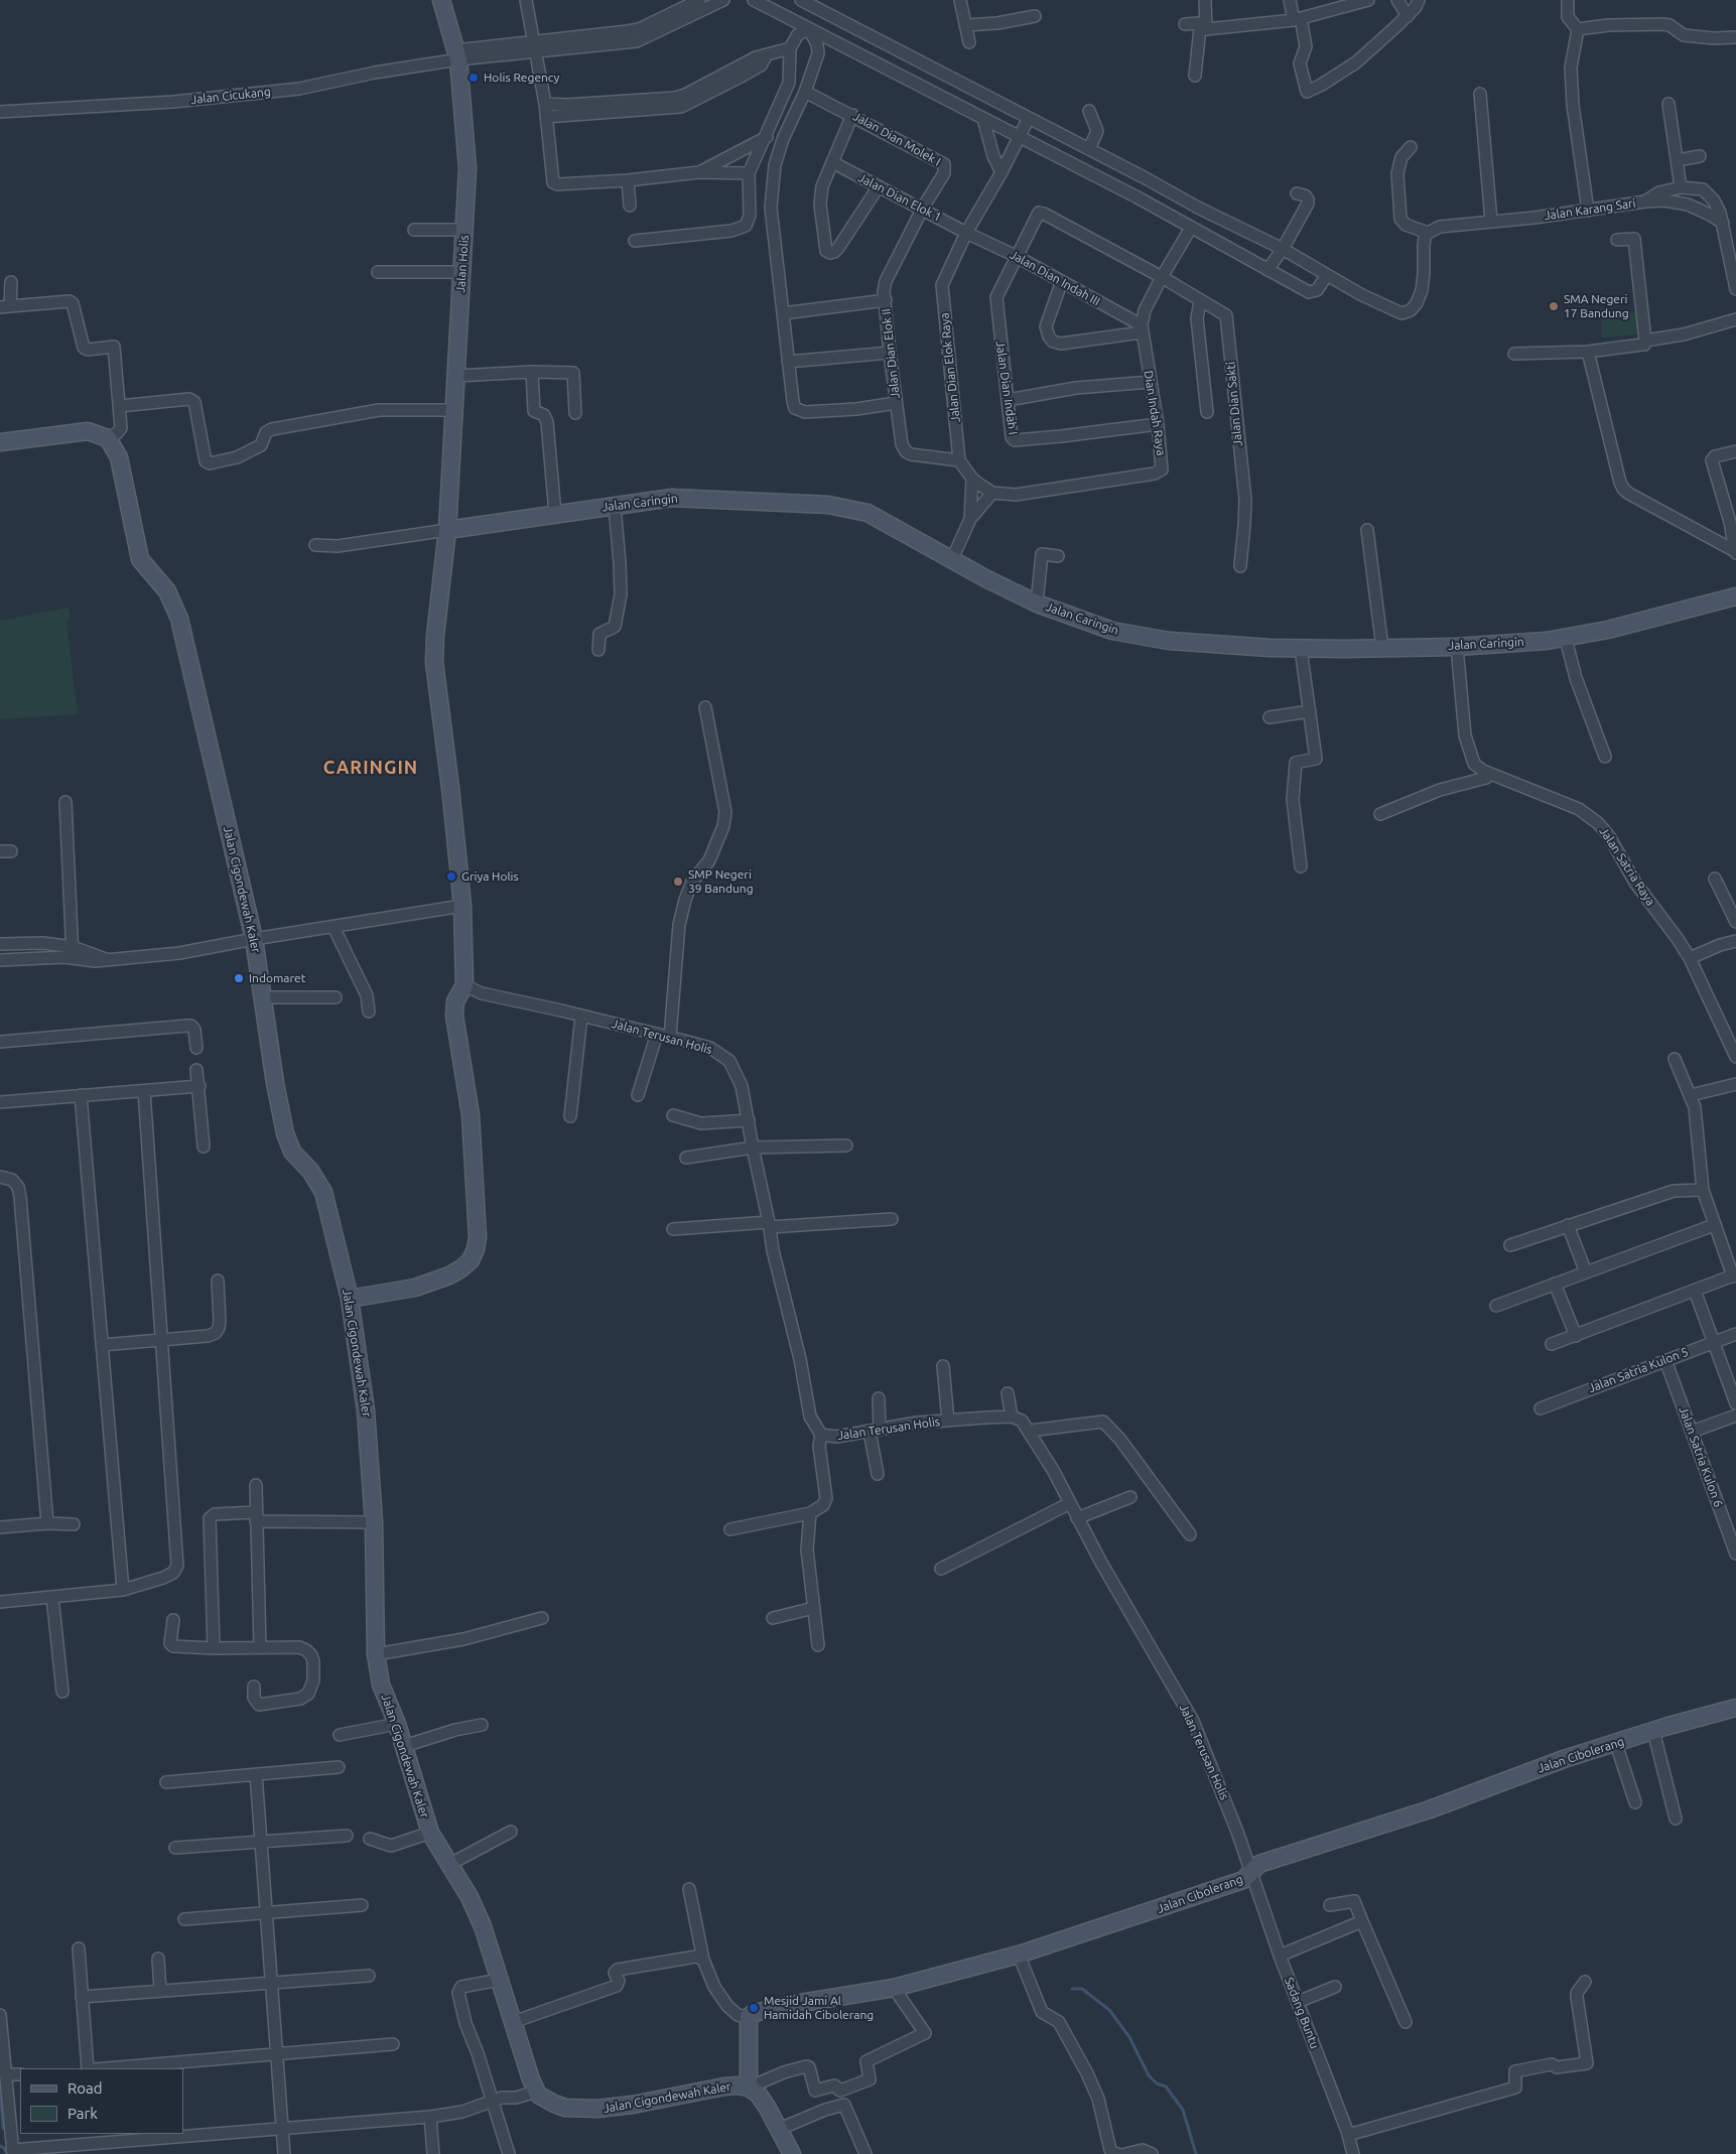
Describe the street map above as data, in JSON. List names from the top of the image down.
{
  "streets": {
    "main road": [
      "Jalan Holis",
      "Jalan Caringin",
      "Jalan Cigondewah Kaler",
      "Jalan Cibolerang"
    ],
    "street": [
      "Jalan Cicukang",
      "Jalan Dian Molek I",
      "Jalan Dian Elok 1",
      "Jalan Karang Sari",
      "Jalan Dian Indah III",
      "Jalan Dian Elok II",
      "Jalan Dian Elok Raya",
      "Jalan Dian Indah I",
      "Jalan Dian Sakti",
      "Dian Indah Raya",
      "Jalan Satria Raya",
      "Jalan Terusan Holis",
      "Jalan Satria Kulon 5",
      "Jalan Satria Kulon 6",
      "Sadang Buntu"
    ]
  },
  "crossings": [
    ["Jalan Cicukang", "Jalan Holis"],
    ["Jalan Dian Molek I", "Jalan Dian Elok 1"],
    ["Jalan Dian Molek I", "Jalan Dian Elok II"],
    ["Jalan Dian Elok 1", "Jalan Dian Indah III"],
    ["Jalan Dian Elok 1", "Jalan Dian Elok II"],
    ["Jalan Dian Elok 1", "Jalan Dian Elok Raya"],
    ["Jalan Holis", "Jalan Caringin"],
    ["Jalan Holis", "Jalan Terusan Holis"],
    ["Jalan Dian Indah III", "Jalan Dian Elok Raya"],
    ["Jalan Dian Indah III", "Jalan Dian Indah I"],
    ["Jalan Dian Indah III", "Dian Indah Raya"],
    ["Jalan Dian Elok II", "Jalan Dian Elok Raya"],
    ["Jalan Dian Indah I", "Jalan Dian Sakti"],
    ["Jalan Dian Indah I", "Dian Indah Raya"],
    ["Jalan Dian Sakti", "Dian Indah Raya"],
    ["Jalan Caringin", "Jalan Satria Raya"],
    ["Jalan Terusan Holis", "Jalan Cibolerang"],
    ["Jalan Terusan Holis", "Sadang Buntu"],
    ["Jalan Satria Kulon 5", "Jalan Satria Kulon 6"],
    ["Jalan Cibolerang", "Sadang Buntu"]
  ],
  "districts": ["CARINGIN"],
  "places": [
    "Holis Regency",
    "SMA Negeri 17 Bandung",
    "Griya Holis",
    "SMP Negeri 39 Bandung",
    "Indomaret",
    "Mesjid Jami Al Hamidah Cibolerang"
  ],
  "legend": ["Road", "Park"]
}
